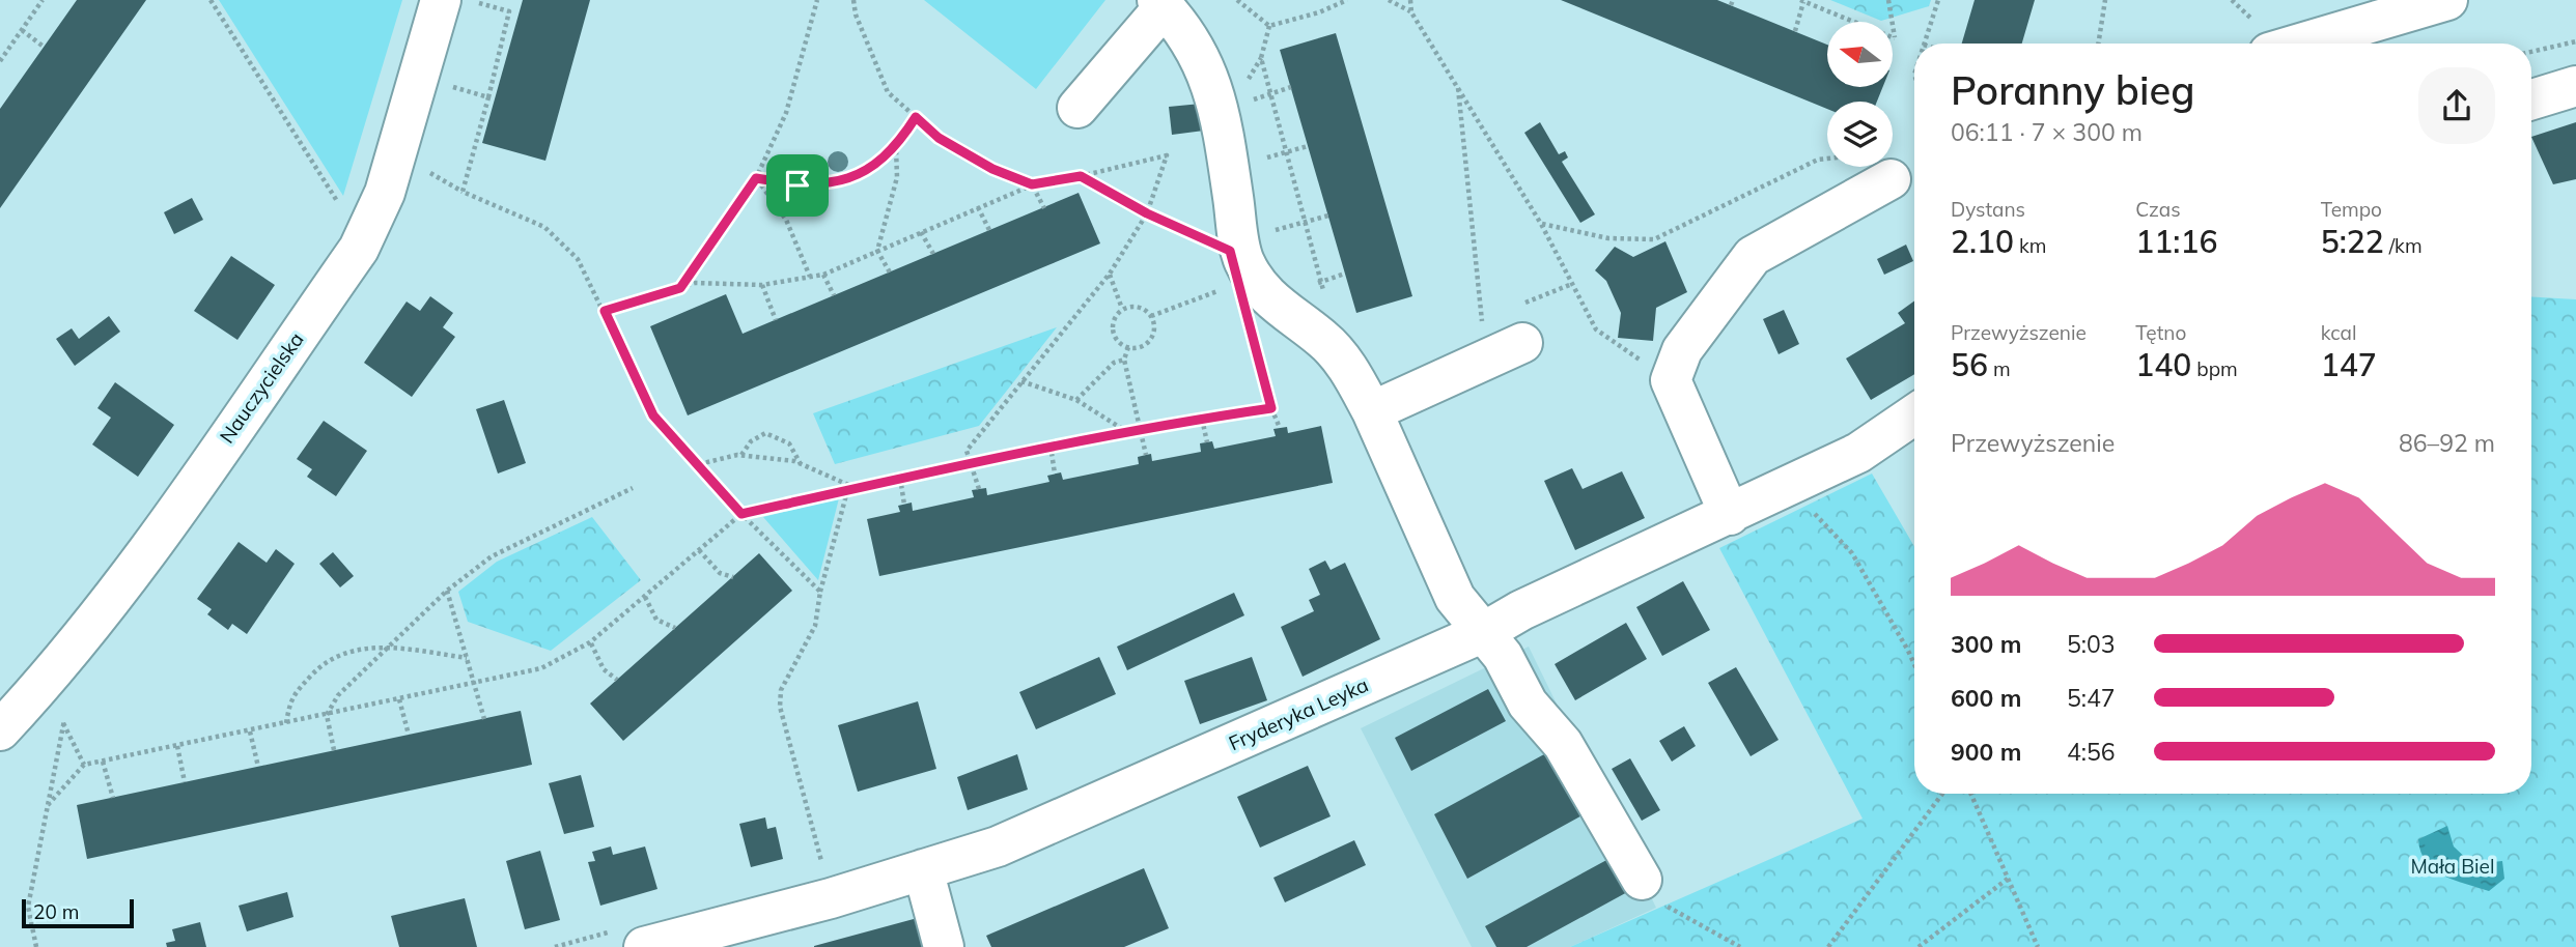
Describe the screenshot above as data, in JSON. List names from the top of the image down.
{
  "streets": {
    "street": ["Nauczycielska", "Fryderyka Leyka"]
  },
  "parks": ["Mała Biel"],
  "scale_bar": "20 m",
  "north": "left",
  "page": {
    "heading": ["Poranny bieg", "06:11 · 7 × 300 m"],
    "stats": [
      ["Dystans", "2.10 km"],
      ["Czas", "11:16"],
      ["Tempo", "5:22 /km"],
      ["Przewyższenie", "56 m"],
      ["Tętno", "140 bpm"],
      ["kcal", "147"]
    ],
    "chart": ["Przewyższenie", "86–92 m"],
    "list": [
      {
        "name": "300 m",
        "note": "5:03"
      },
      {
        "name": "600 m",
        "note": "5:47"
      },
      {
        "name": "900 m",
        "note": "4:56"
      }
    ],
    "scale": "20 m"
  }
}
